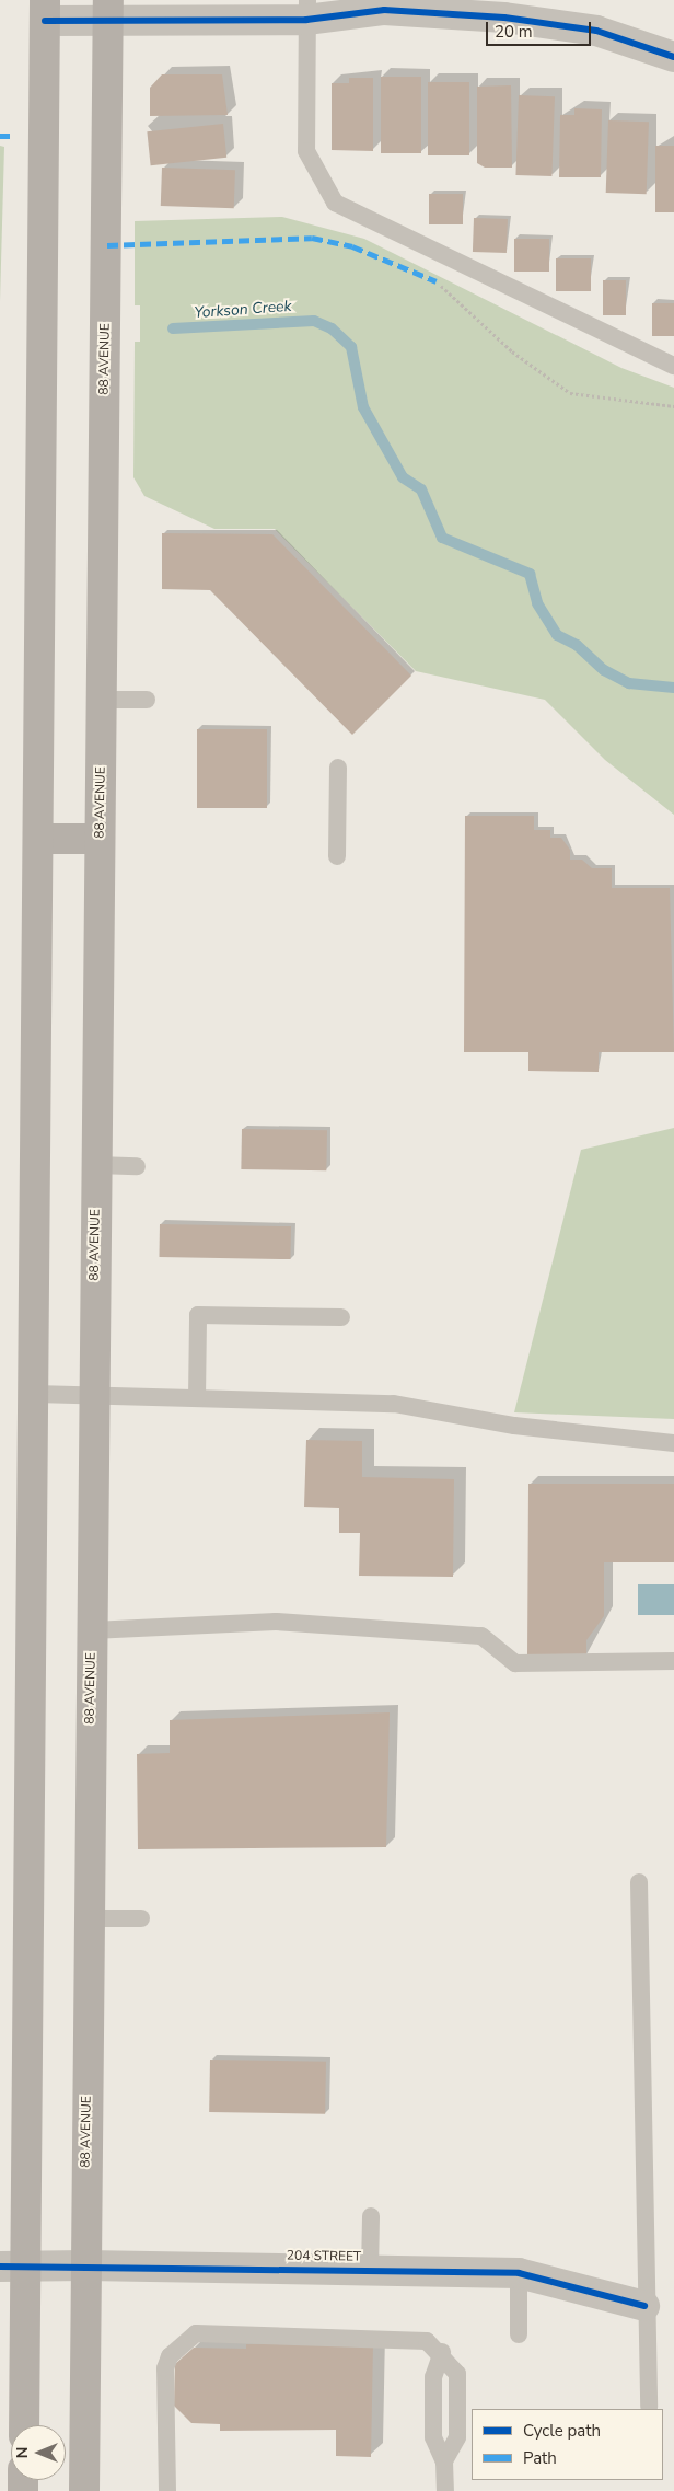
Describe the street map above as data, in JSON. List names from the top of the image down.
{
  "streets": {
    "main road": ["88 AVENUE"],
    "street": ["204 STREET"]
  },
  "crossings": [
    ["88 AVENUE", "204 STREET"]
  ],
  "water": ["Yorkson Creek"],
  "legend": ["Cycle path", "Path"],
  "scale_bar": "20 m",
  "north": "left"
}
